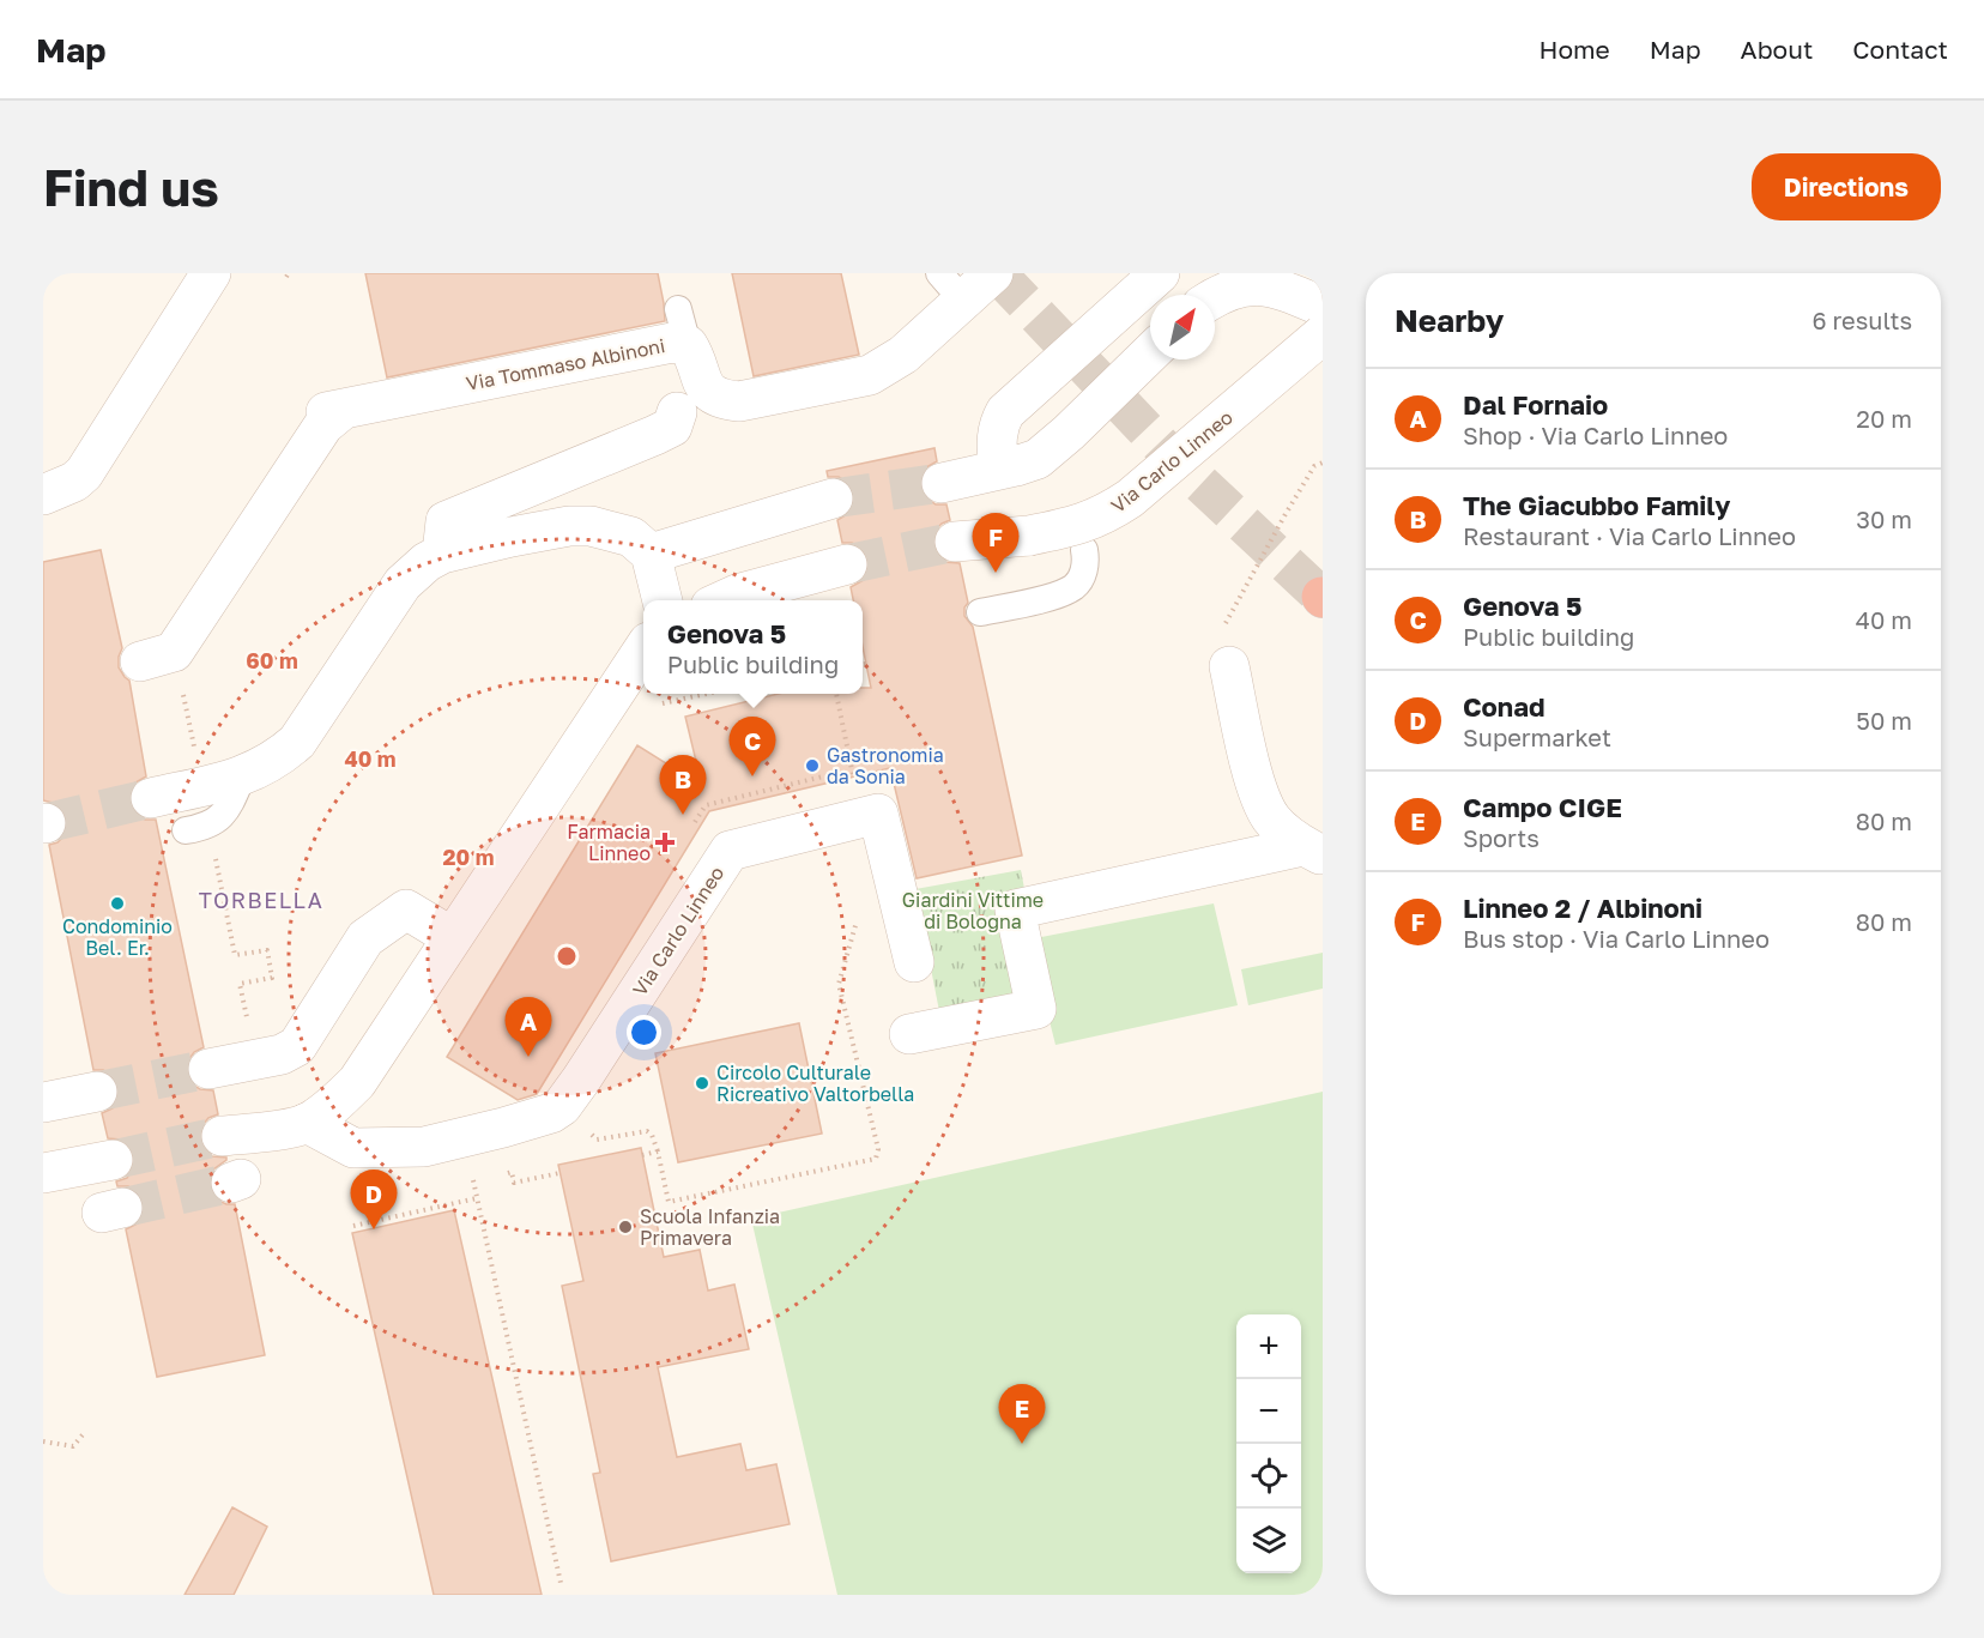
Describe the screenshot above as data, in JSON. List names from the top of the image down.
{
  "streets": {
    "street": ["Via Tommaso Albinoni", "Via Carlo Linneo"]
  },
  "districts": ["TORBELLA"],
  "parks": ["Giardini Vittime di Bologna"],
  "places": {
    "other": [
      "Gastronomia da Sonia",
      "Condominio Bel. Er.",
      "Circolo Culturale Ricreativo Valtorbella",
      "Scuola Infanzia Primavera"
    ],
    "health": ["Farmacia Linneo"]
  },
  "north": "top right",
  "page": {
    "header": "Map",
    "nav": [
      "Home",
      "Map",
      "About",
      "Contact"
    ],
    "buttons": "Directions",
    "title": "Find us",
    "heading": ["Nearby", "6 results"],
    "list": [
      {
        "mark": "A",
        "name": "Dal Fornaio",
        "note": "Shop · Via Carlo Linneo",
        "value": "20 m"
      },
      {
        "mark": "B",
        "name": "The Giacubbo Family",
        "note": "Restaurant · Via Carlo Linneo",
        "value": "30 m"
      },
      {
        "mark": "C",
        "name": "Genova 5",
        "note": "Public building",
        "value": "40 m"
      },
      {
        "mark": "D",
        "name": "Conad",
        "note": "Supermarket",
        "value": "50 m"
      },
      {
        "mark": "E",
        "name": "Campo CIGE",
        "note": "Sports",
        "value": "80 m"
      },
      {
        "mark": "F",
        "name": "Linneo 2 / Albinoni",
        "note": "Bus stop · Via Carlo Linneo",
        "value": "80 m"
      }
    ],
    "pins": [
      "F",
      "C",
      "B",
      "A",
      "D",
      "E"
    ],
    "popup": ["Genova 5", "Public building"],
    "map_buttons": ["+", "−"]
  },
  "rings": ["60 m", "40 m", "20 m"]
}
